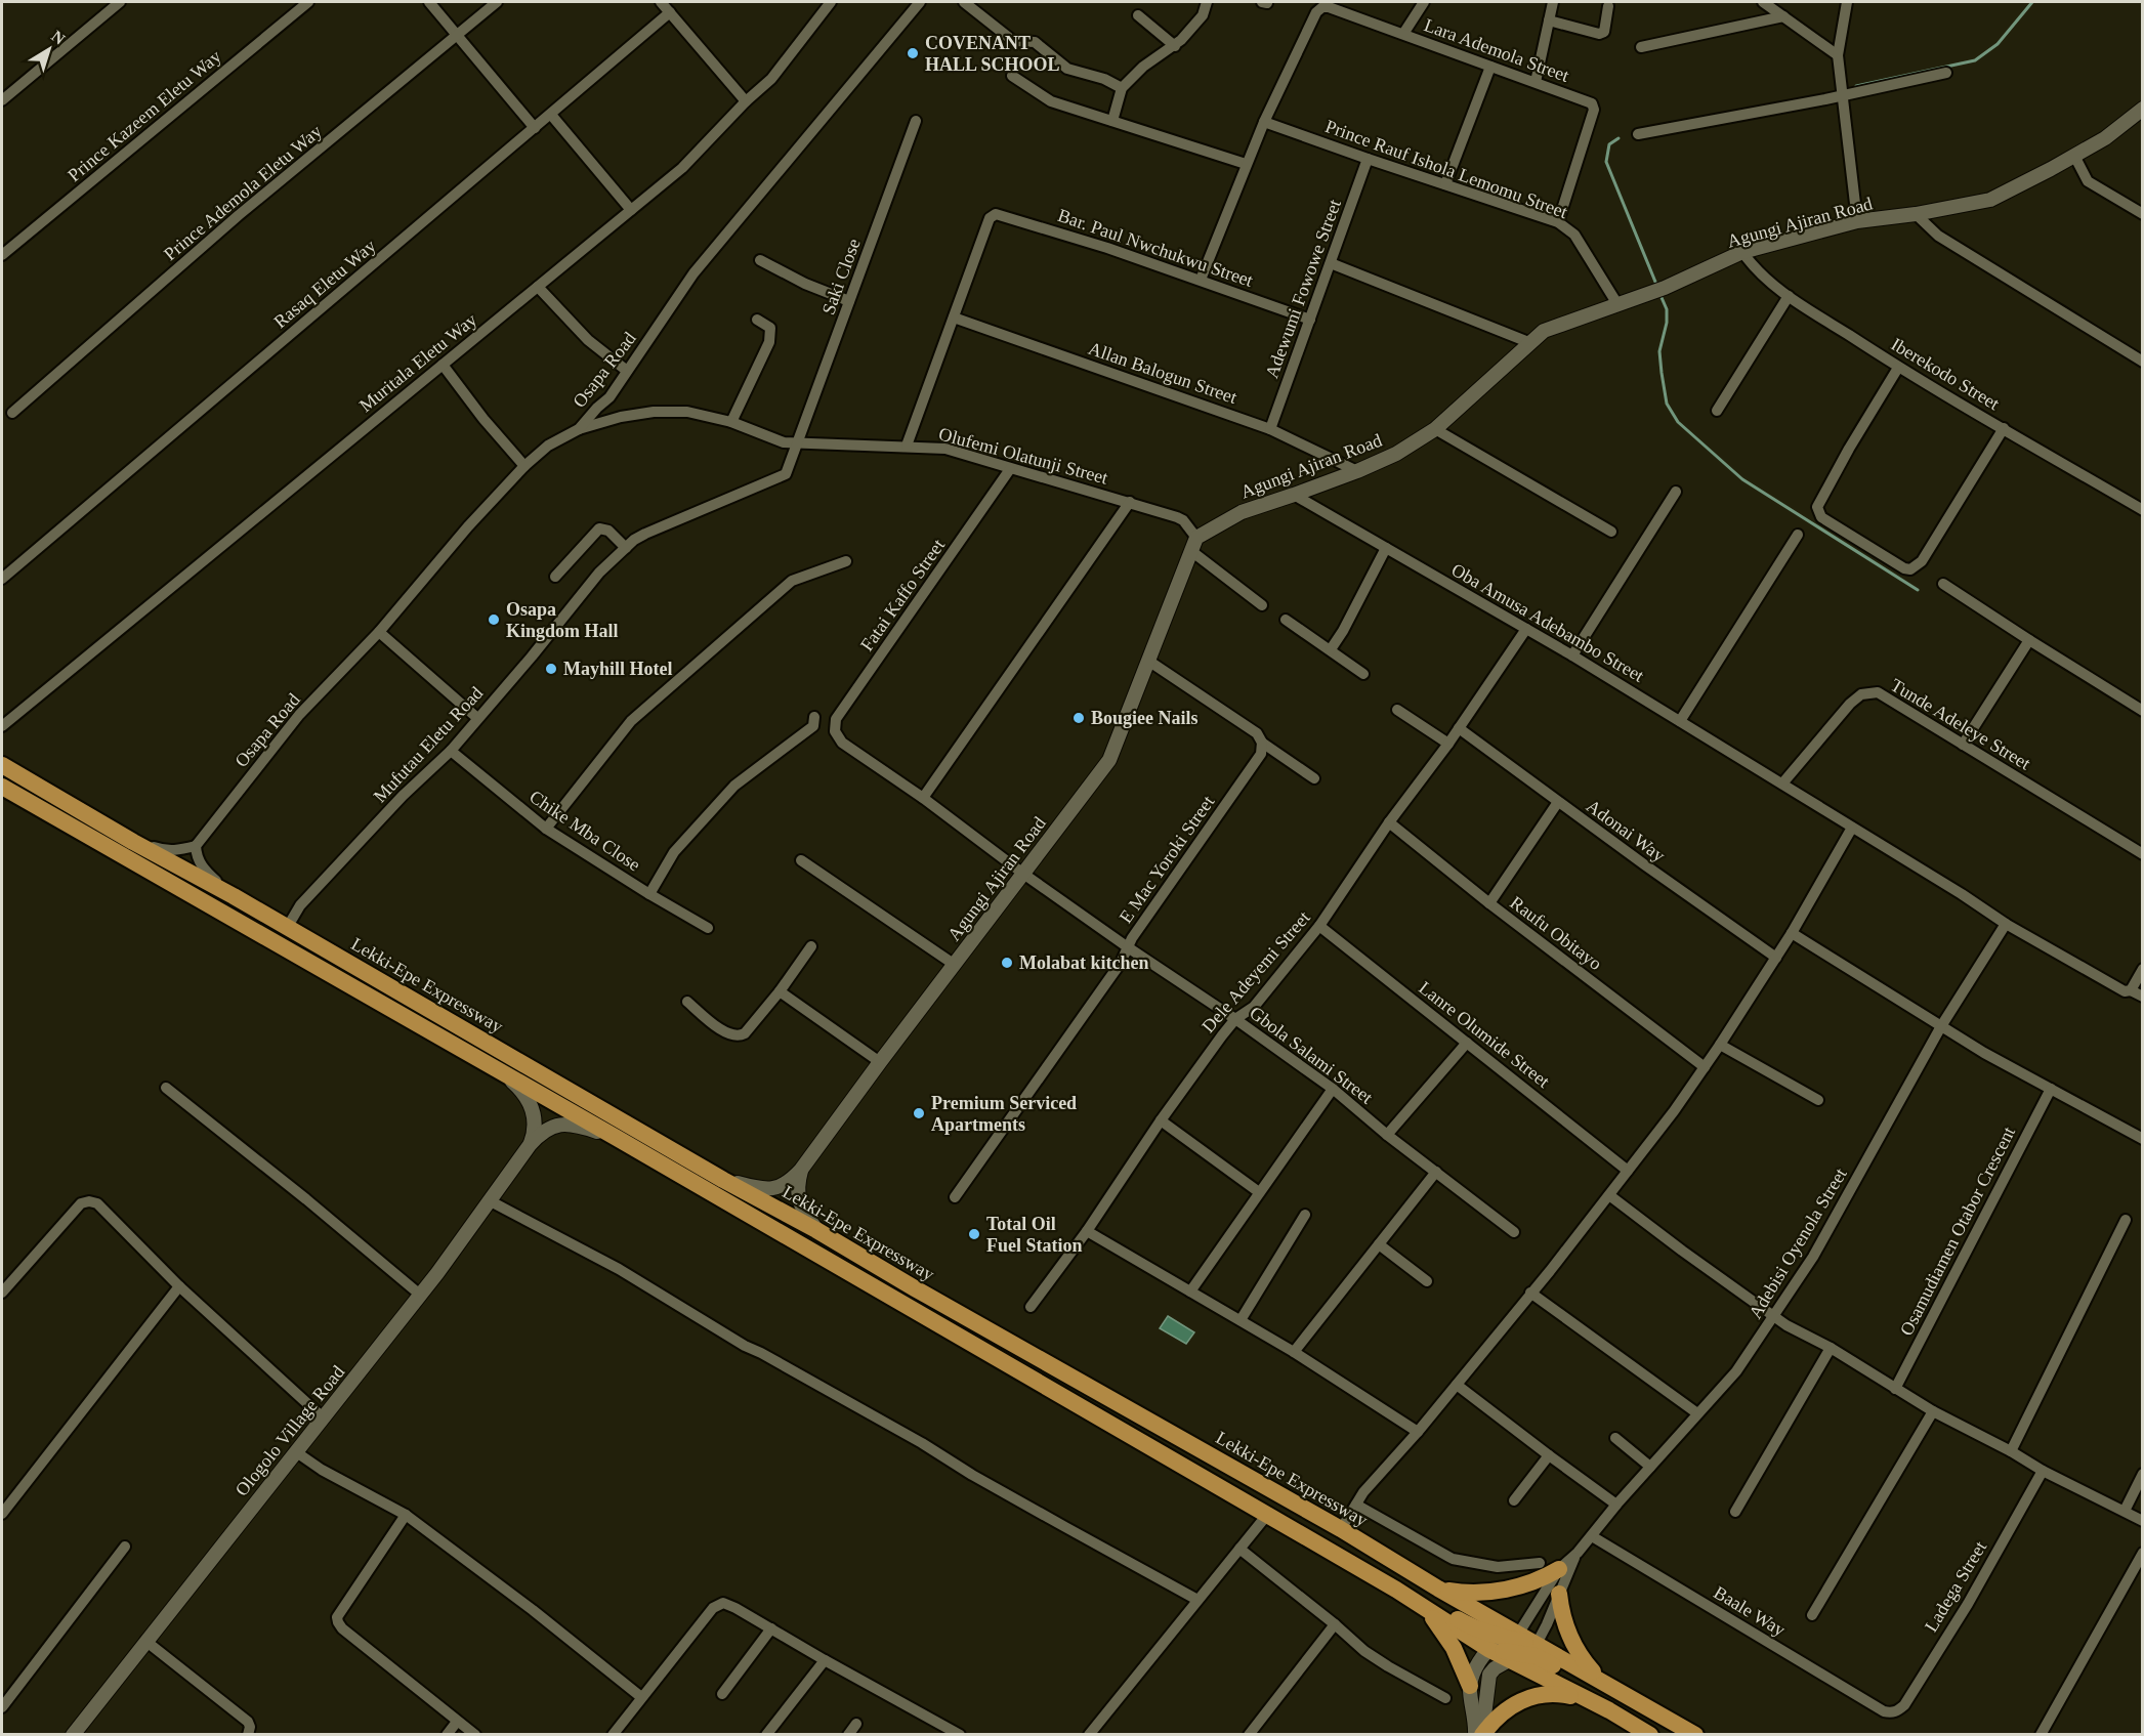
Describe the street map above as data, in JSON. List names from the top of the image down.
{
  "streets": {
    "highway": ["Lekki-Epe Expressway"],
    "street": [
      "Lara Ademola Street",
      "Prince Kazeem Eletu Way",
      "Prince Rauf Ishola Lemomu Street",
      "Prince Ademola Eletu Way",
      "Agungi Ajiran Road",
      "Bar. Paul Nwchukwu Street",
      "Saki Close",
      "Rasaq Eletu Way",
      "Adewumi Fowowe Street",
      "Muritala Eletu Way",
      "Osapa Road",
      "Allan Balogun Street",
      "Iberekodo Street",
      "Olufemi Olatunji Street",
      "Fatai Kaffo Street",
      "Oba Amusa Adebambo Street",
      "Tunde Adeleye Street",
      "Mufutau Eletu Road",
      "Chike Mba Close",
      "Adonai Way",
      "E Mac Yoroki Street",
      "Raufu Obitayo",
      "Dele Adeyemi Street",
      "Lanre Olumide Street",
      "Gbola Salami Street",
      "Osamudiamen Otabor Crescent",
      "Adebisi Oyenola Street",
      "Ologolo Village Road",
      "Ladega Street",
      "Baale Way"
    ]
  },
  "crossings": [
    ["Lara Ademola Street", "Prince Rauf Ishola Lemomu Street"],
    ["Lara Ademola Street", "Bar. Paul Nwchukwu Street"],
    ["Prince Rauf Ishola Lemomu Street", "Agungi Ajiran Road"],
    ["Prince Rauf Ishola Lemomu Street", "Adewumi Fowowe Street"],
    ["Agungi Ajiran Road", "Allan Balogun Street"],
    ["Agungi Ajiran Road", "Iberekodo Street"],
    ["Agungi Ajiran Road", "Olufemi Olatunji Street"],
    ["Agungi Ajiran Road", "Oba Amusa Adebambo Street"],
    ["Agungi Ajiran Road", "Gbola Salami Street"],
    ["Bar. Paul Nwchukwu Street", "Adewumi Fowowe Street"],
    ["Bar. Paul Nwchukwu Street", "Allan Balogun Street"],
    ["Saki Close", "Olufemi Olatunji Street"],
    ["Saki Close", "Mufutau Eletu Road"],
    ["Adewumi Fowowe Street", "Allan Balogun Street"],
    ["Osapa Road", "Olufemi Olatunji Street"],
    ["Olufemi Olatunji Street", "Fatai Kaffo Street"],
    ["Olufemi Olatunji Street", "Mufutau Eletu Road"],
    ["Fatai Kaffo Street", "Gbola Salami Street"],
    ["Oba Amusa Adebambo Street", "Tunde Adeleye Street"],
    ["Oba Amusa Adebambo Street", "Dele Adeyemi Street"],
    ["Oba Amusa Adebambo Street", "Adebisi Oyenola Street"],
    ["Mufutau Eletu Road", "Chike Mba Close"],
    ["Mufutau Eletu Road", "Lekki-Epe Expressway"],
    ["Adonai Way", "Dele Adeyemi Street"],
    ["E Mac Yoroki Street", "Gbola Salami Street"],
    ["Raufu Obitayo", "Dele Adeyemi Street"],
    ["Dele Adeyemi Street", "Lanre Olumide Street"],
    ["Dele Adeyemi Street", "Gbola Salami Street"],
    ["Adebisi Oyenola Street", "Baale Way"],
    ["Ladega Street", "Baale Way"]
  ],
  "places": [
    "COVENANT HALL SCHOOL",
    "Osapa Kingdom Hall",
    "Mayhill Hotel",
    "Bougiee Nails",
    "Molabat kitchen",
    "Premium Serviced Apartments",
    "Total Oil Fuel Station"
  ],
  "north": "top right"
}
